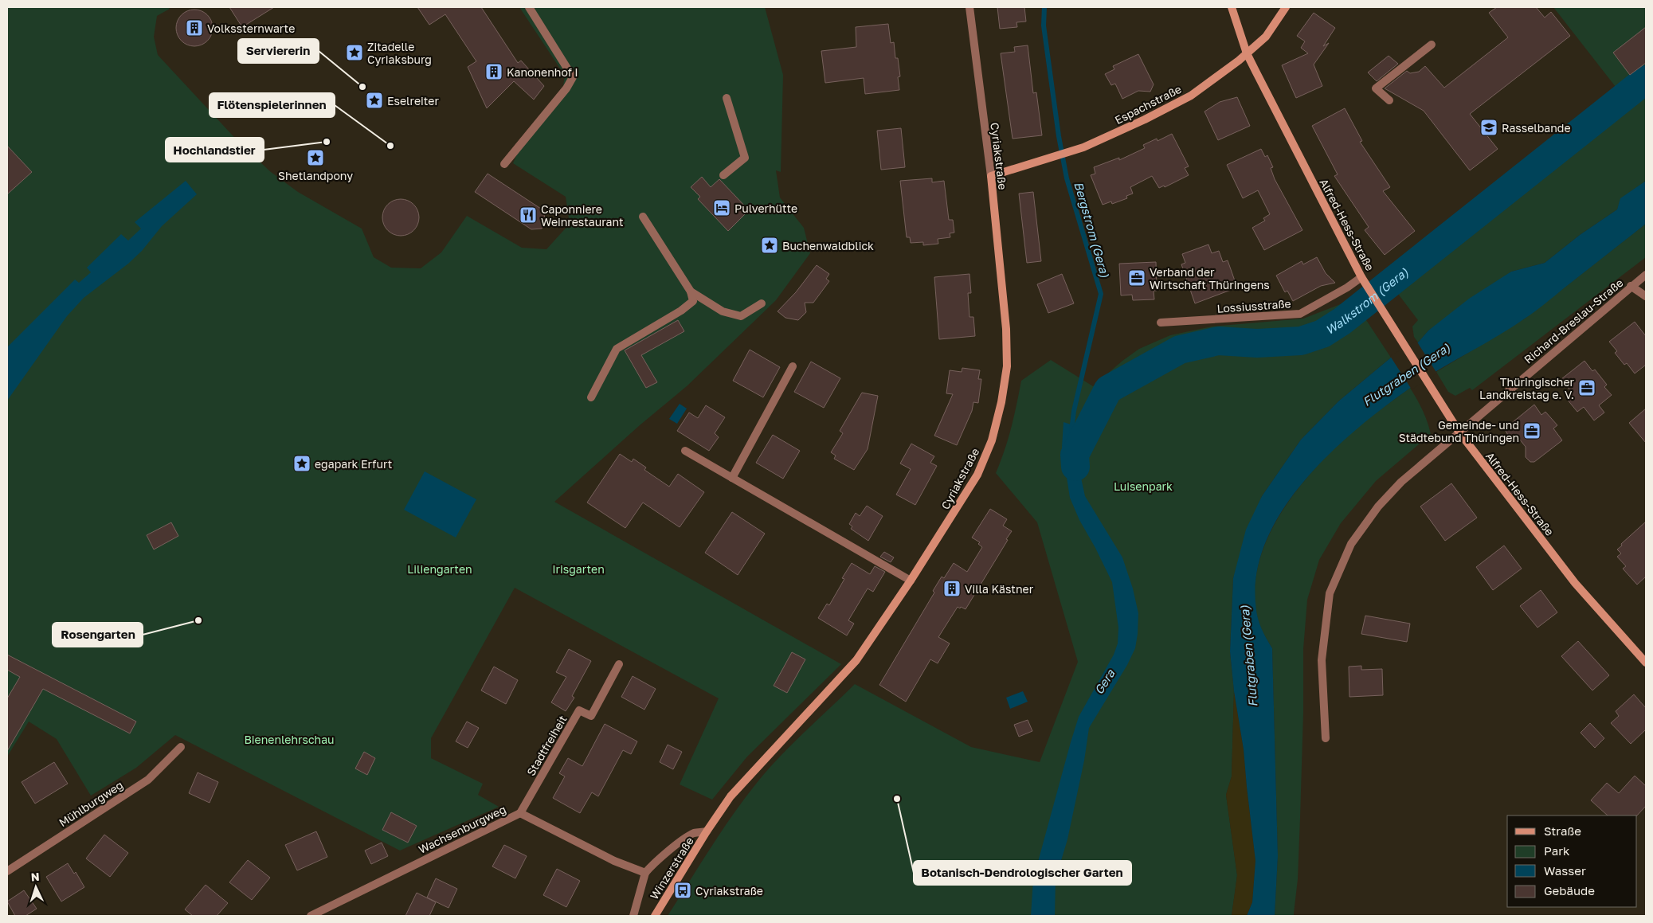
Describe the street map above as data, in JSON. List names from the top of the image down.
{
  "streets": {
    "street": [
      "Espachstraße",
      "Cyriakstraße",
      "Alfred-Hess-Straße",
      "Lossiusstraße",
      "Richard-Breslau-Straße",
      "Stadtfreiheit",
      "Mühlburgweg",
      "Wachsenburgweg",
      "Winzerstraße"
    ]
  },
  "crossings": [
    ["Espachstraße", "Cyriakstraße"],
    ["Espachstraße", "Alfred-Hess-Straße"],
    ["Cyriakstraße", "Winzerstraße"],
    ["Alfred-Hess-Straße", "Lossiusstraße"],
    ["Alfred-Hess-Straße", "Richard-Breslau-Straße"],
    ["Stadtfreiheit", "Wachsenburgweg"]
  ],
  "water": [
    "Bergstrom (Gera)",
    "Walkstrom (Gera)",
    "Flutgraben (Gera)",
    "Gera"
  ],
  "parks": [
    "Luisenpark",
    "Liliengarten",
    "Irisgarten",
    "Bienenlehrschau"
  ],
  "places": {
    "building": ["Volkssternwarte", "Kanonenhof I", "Villa Kästner"],
    "place": [
      "Zitadelle Cyriaksburg",
      "Eselreiter",
      "Shetlandpony",
      "Buchenwaldblick",
      "egapark Erfurt"
    ],
    "other": [
      "Serviererin",
      "Hochlandstier",
      "Flötenspielerinnen",
      "Rosengarten",
      "Botanisch-Dendrologischer Garten"
    ],
    "school or university": ["Rasselbande"],
    "hotel": ["Pulverhütte"],
    "restaurant": ["Caponniere Weinrestaurant"],
    "office": ["Verband der Wirtschaft Thüringens", "Thüringischer Landkreistag e. V.", "Gemeinde- und Städtebund Thüringen"],
    "bus stop": ["Cyriakstraße"]
  },
  "legend": [
    "Straße",
    "Park",
    "Wasser",
    "Gebäude"
  ],
  "north": "top"
}
